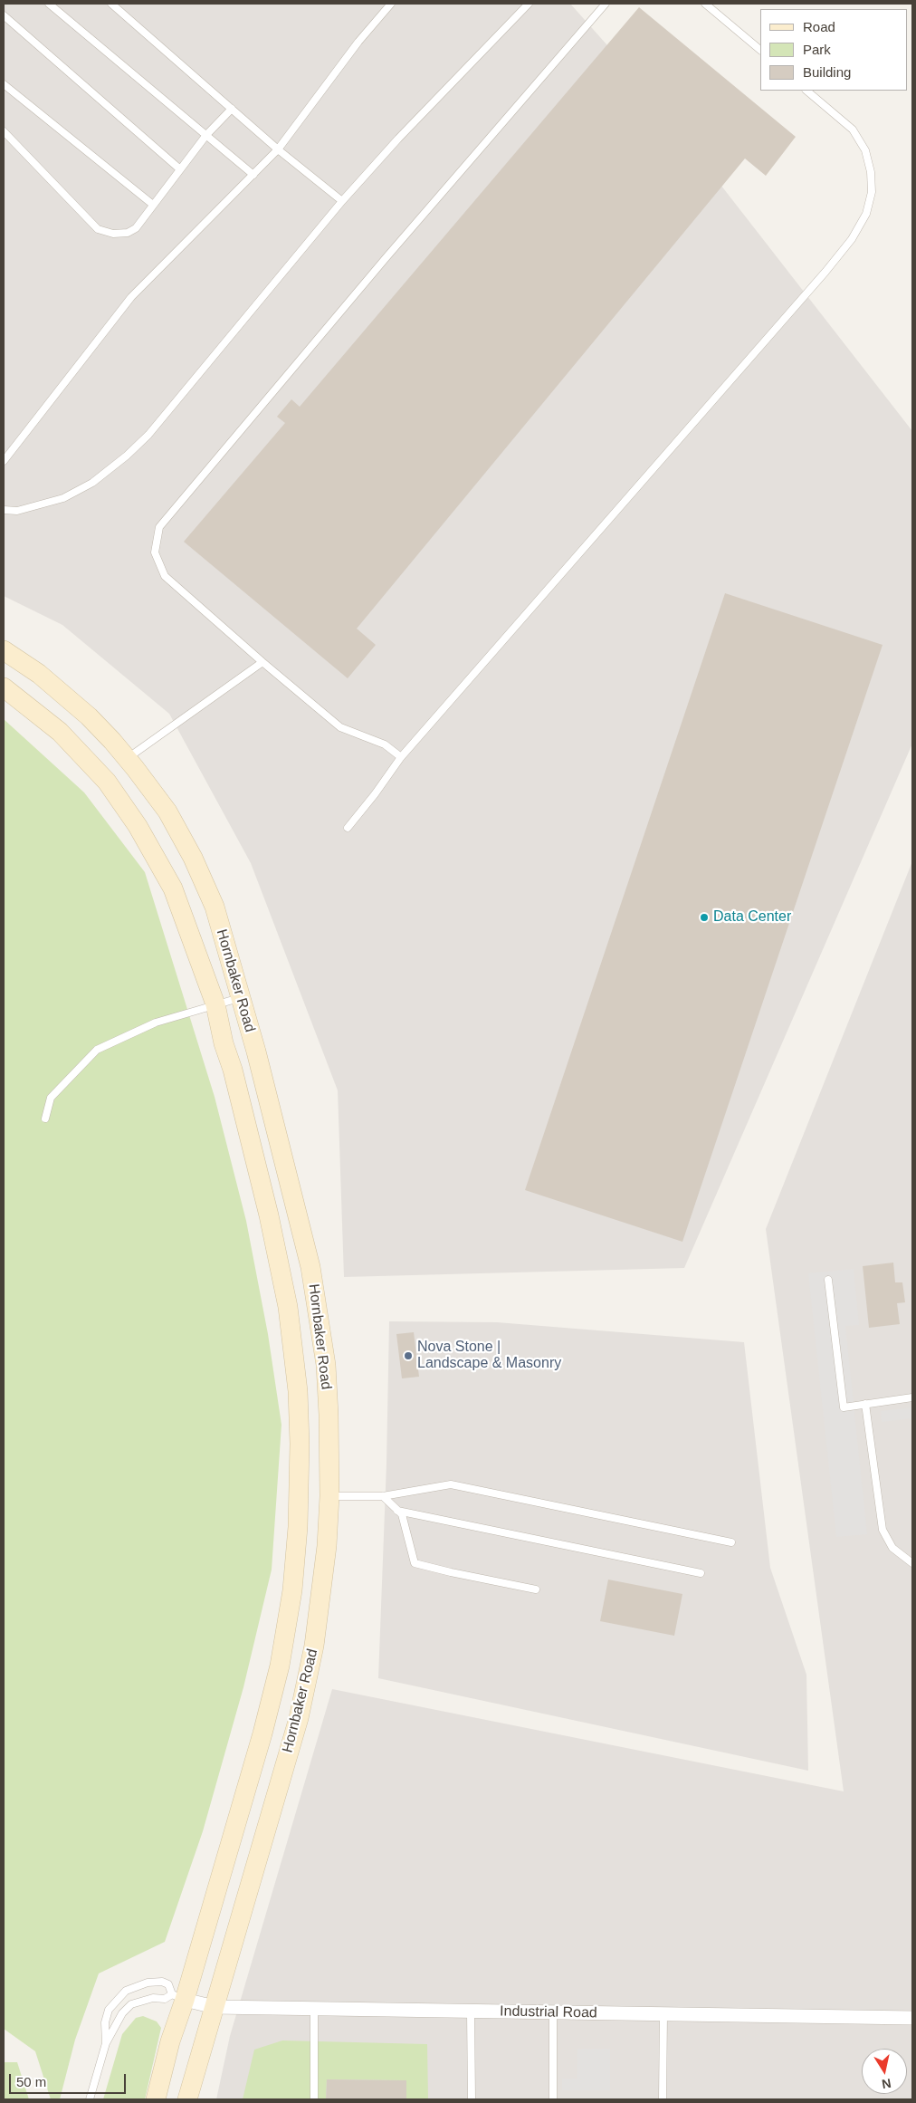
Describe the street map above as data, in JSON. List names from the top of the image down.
{
  "streets": {
    "main road": ["Hornbaker Road"],
    "street": ["Industrial Road"]
  },
  "crossings": [
    ["Hornbaker Road", "Industrial Road"]
  ],
  "places": ["Data Center", "Nova Stone | Landscape & Masonry"],
  "legend": ["Road", "Park", "Building"],
  "scale_bar": "50 m",
  "north": "bottom"
}
